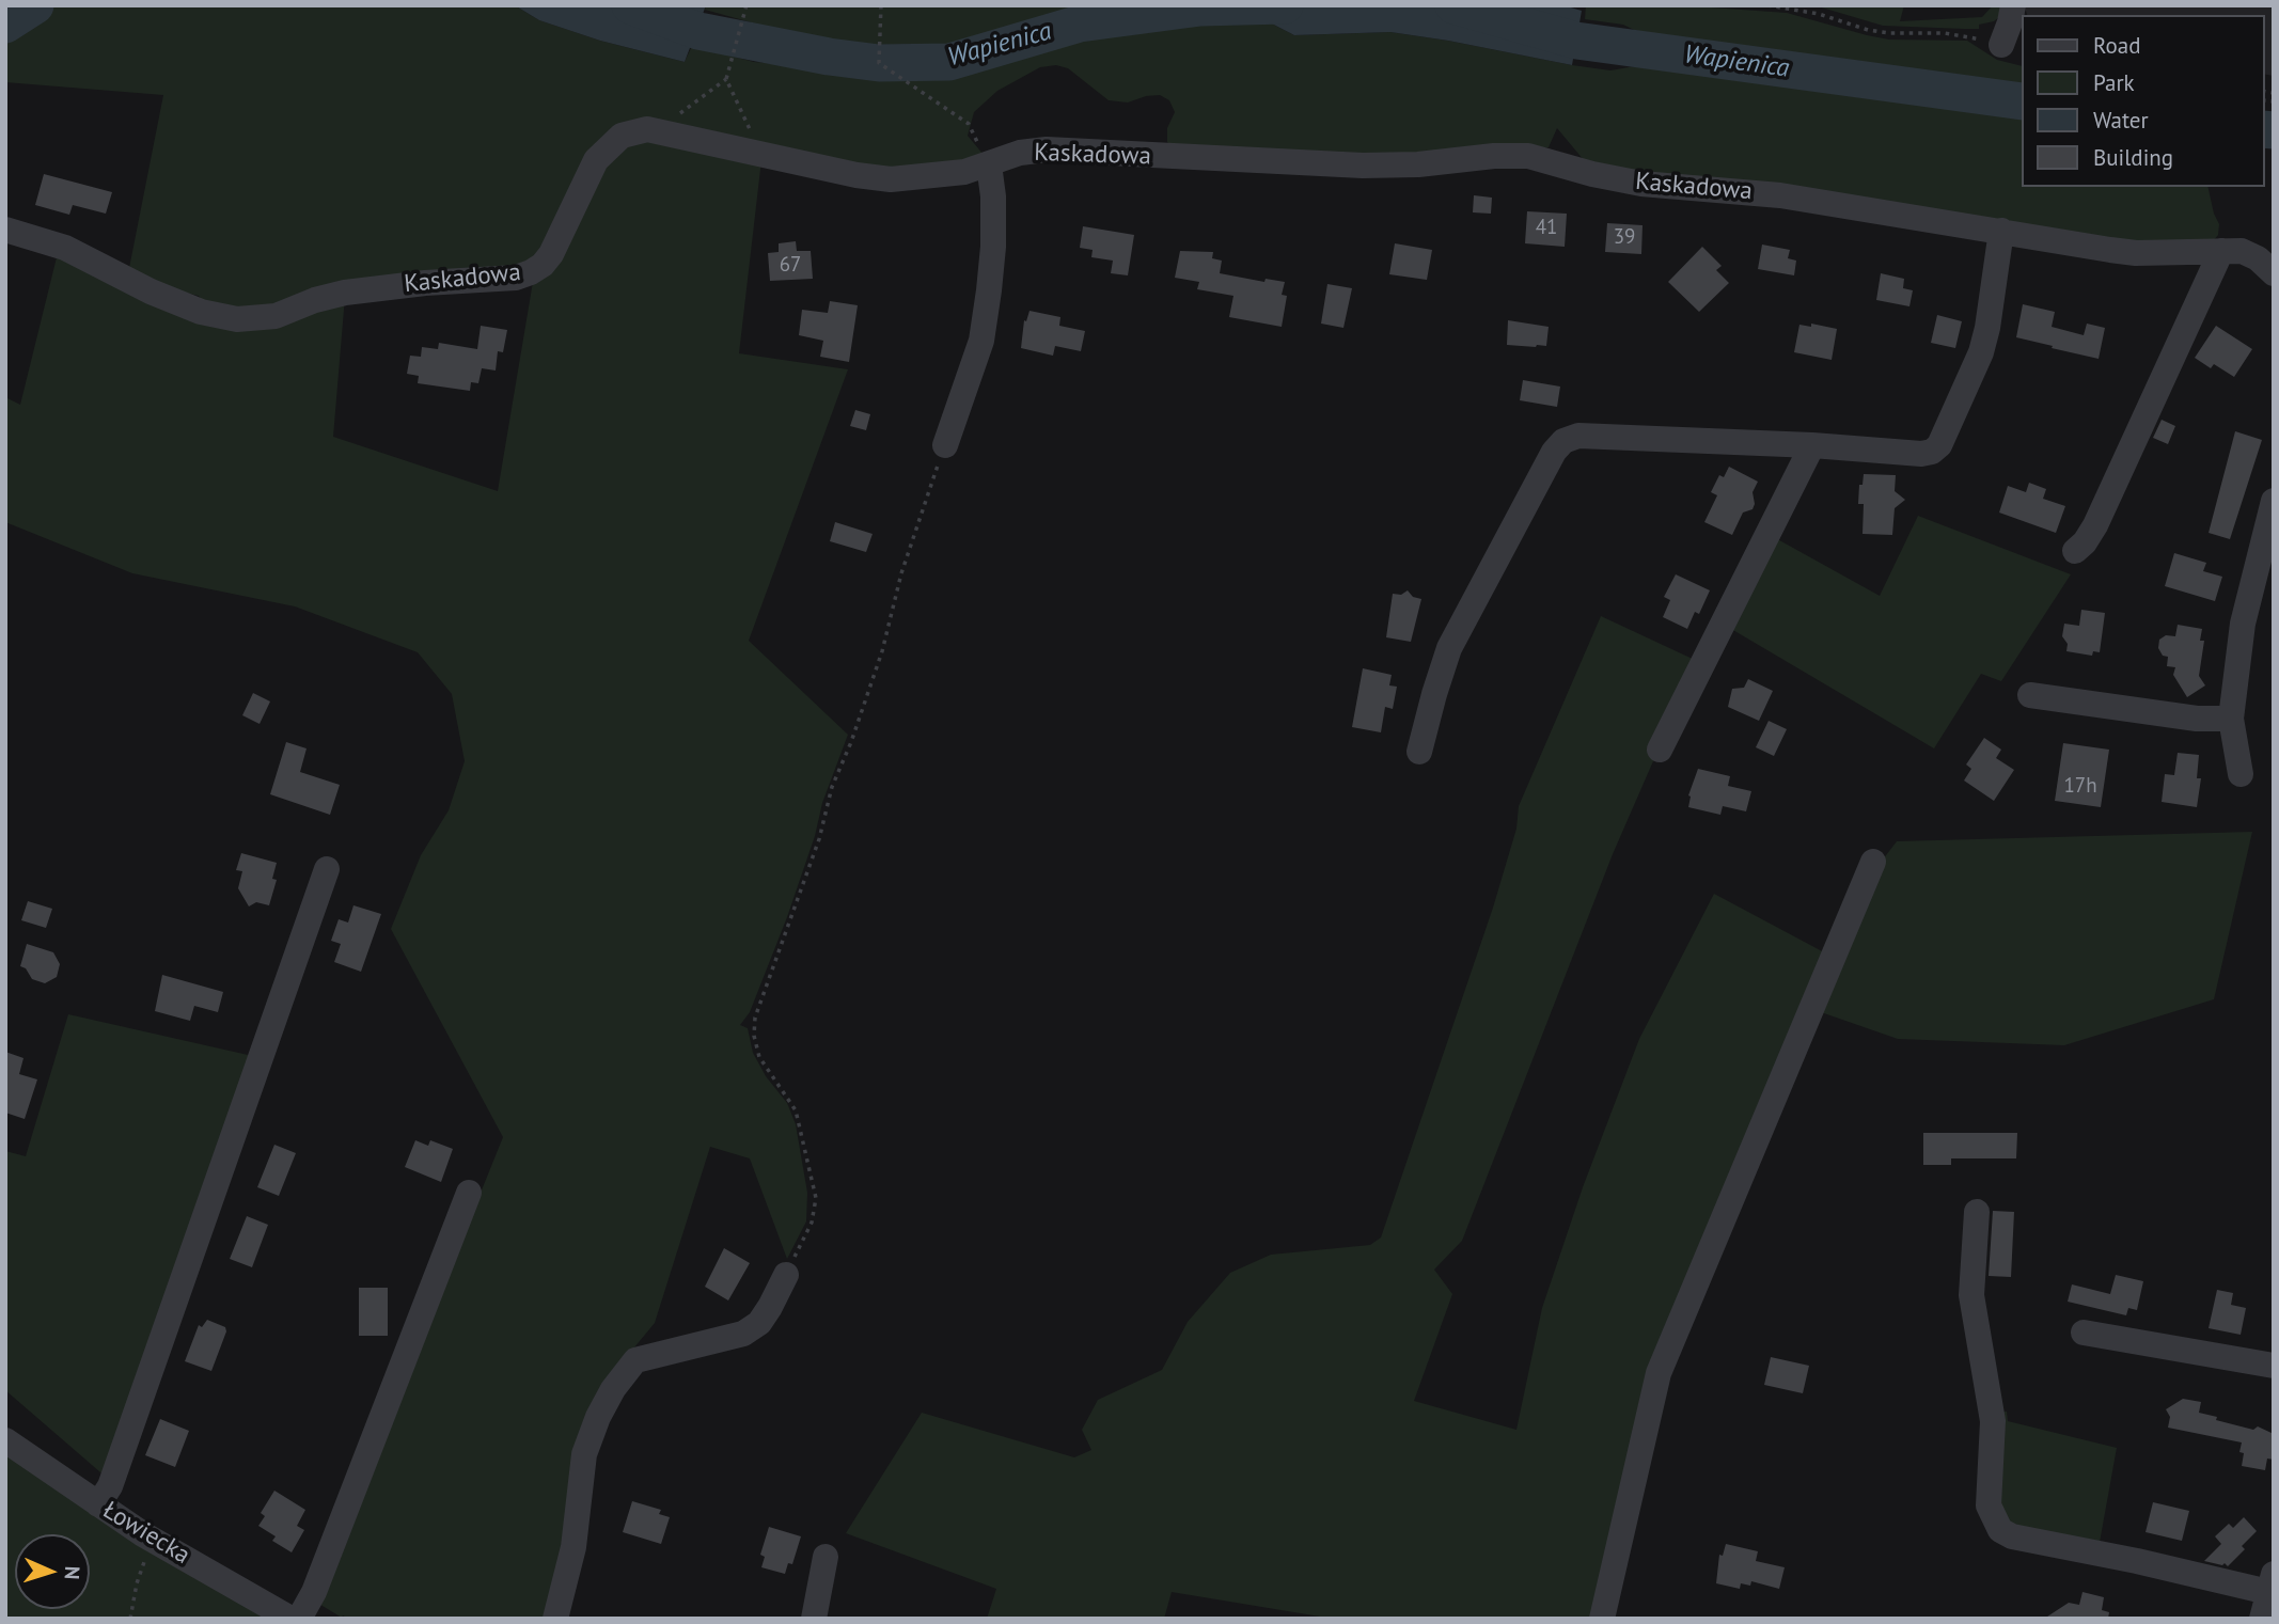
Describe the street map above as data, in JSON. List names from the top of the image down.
{
  "streets": {
    "street": ["Kaskadowa", "Łowiecka"]
  },
  "water": ["Wapienica"],
  "house_numbers": [
    "41",
    "39",
    "67",
    "17h"
  ],
  "legend": [
    "Road",
    "Park",
    "Water",
    "Building"
  ],
  "north": "right"
}
